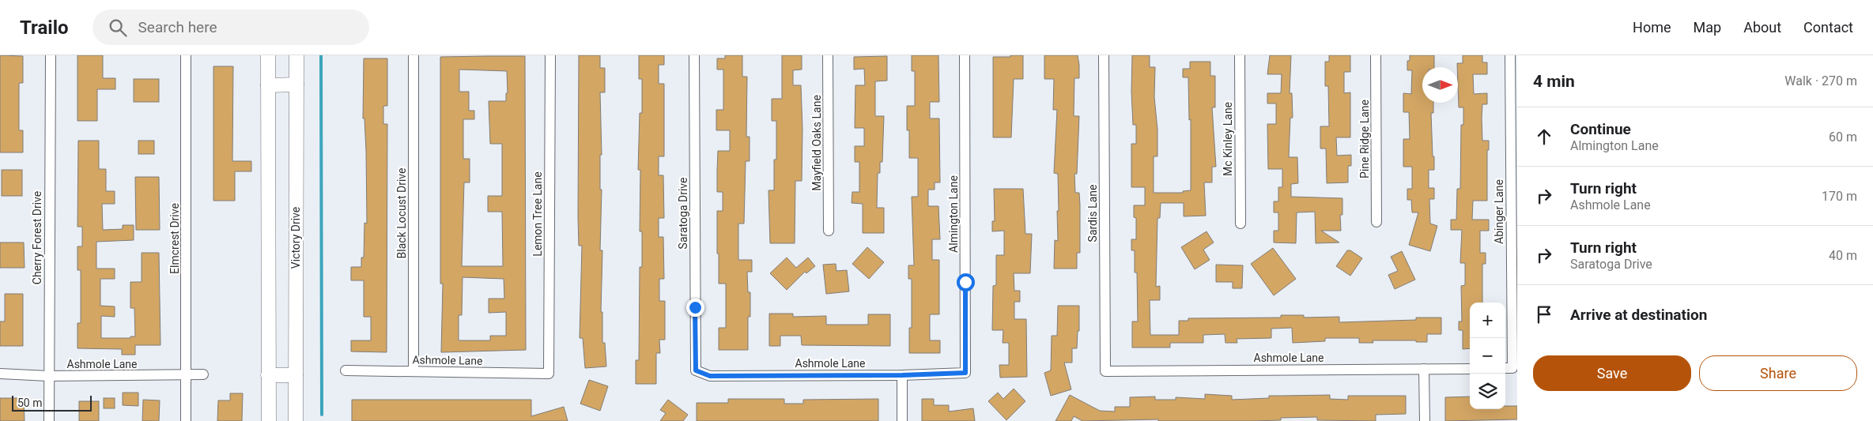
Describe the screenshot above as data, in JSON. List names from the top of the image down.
{
  "streets": {
    "main road": ["Victory Drive"],
    "street": [
      "Mc Kinley Lane",
      "Pine Ridge Lane",
      "Mayfield Oaks Lane",
      "Abinger Lane",
      "Black Locust Drive",
      "Saratoga Drive",
      "Sardis Lane",
      "Lemon Tree Lane",
      "Almington Lane",
      "Cherry Forest Drive",
      "Elmcrest Drive",
      "Ashmole Lane"
    ]
  },
  "crossings": [
    ["Black Locust Drive", "Ashmole Lane"],
    ["Saratoga Drive", "Ashmole Lane"],
    ["Sardis Lane", "Ashmole Lane"],
    ["Lemon Tree Lane", "Ashmole Lane"],
    ["Almington Lane", "Ashmole Lane"],
    ["Cherry Forest Drive", "Ashmole Lane"],
    ["Elmcrest Drive", "Ashmole Lane"]
  ],
  "scale_bar": "50 m",
  "north": "right",
  "page": {
    "header": "Trailo",
    "search": "Search here",
    "nav": [
      "Home",
      "Map",
      "About",
      "Contact"
    ],
    "heading": ["4 min", "Walk · 270 m"],
    "list": [
      ["Continue", "Almington Lane", "60 m"],
      ["Turn right", "Ashmole Lane", "170 m"],
      ["Turn right", "Saratoga Drive", "40 m"],
      "Arrive at destination"
    ],
    "map_buttons": ["+", "−"],
    "buttons": ["Save", "Share"],
    "scale": "50 m"
  }
}
